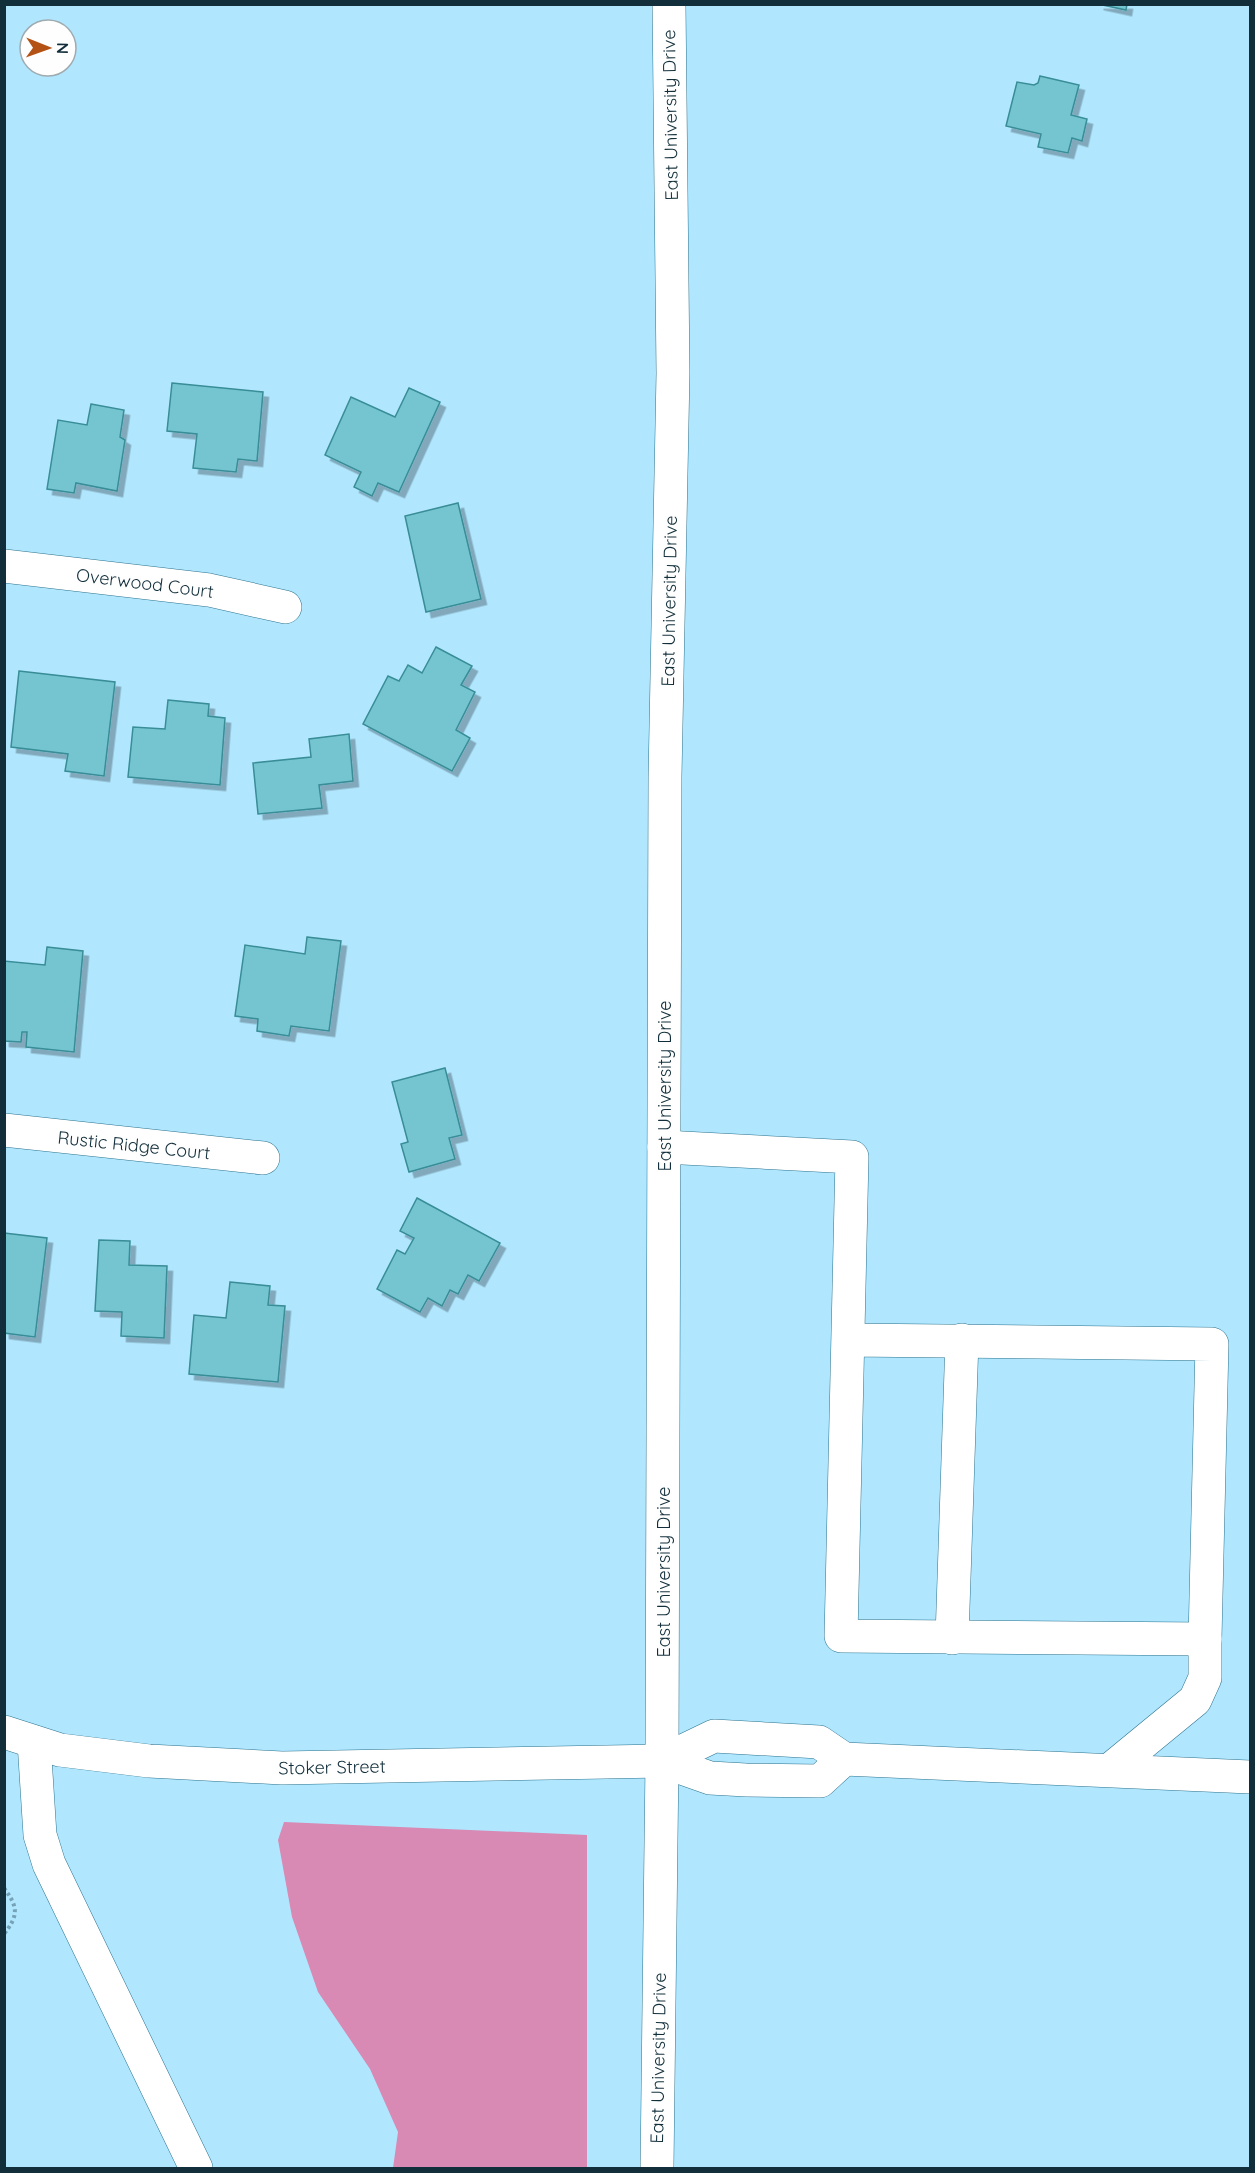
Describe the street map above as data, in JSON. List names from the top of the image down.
{
  "streets": {
    "main road": [
      "East University Drive",
      "Overwood Court",
      "Rustic Ridge Court",
      "Stoker Street"
    ]
  },
  "crossings": [
    ["East University Drive", "Stoker Street"]
  ],
  "north": "right"
}
